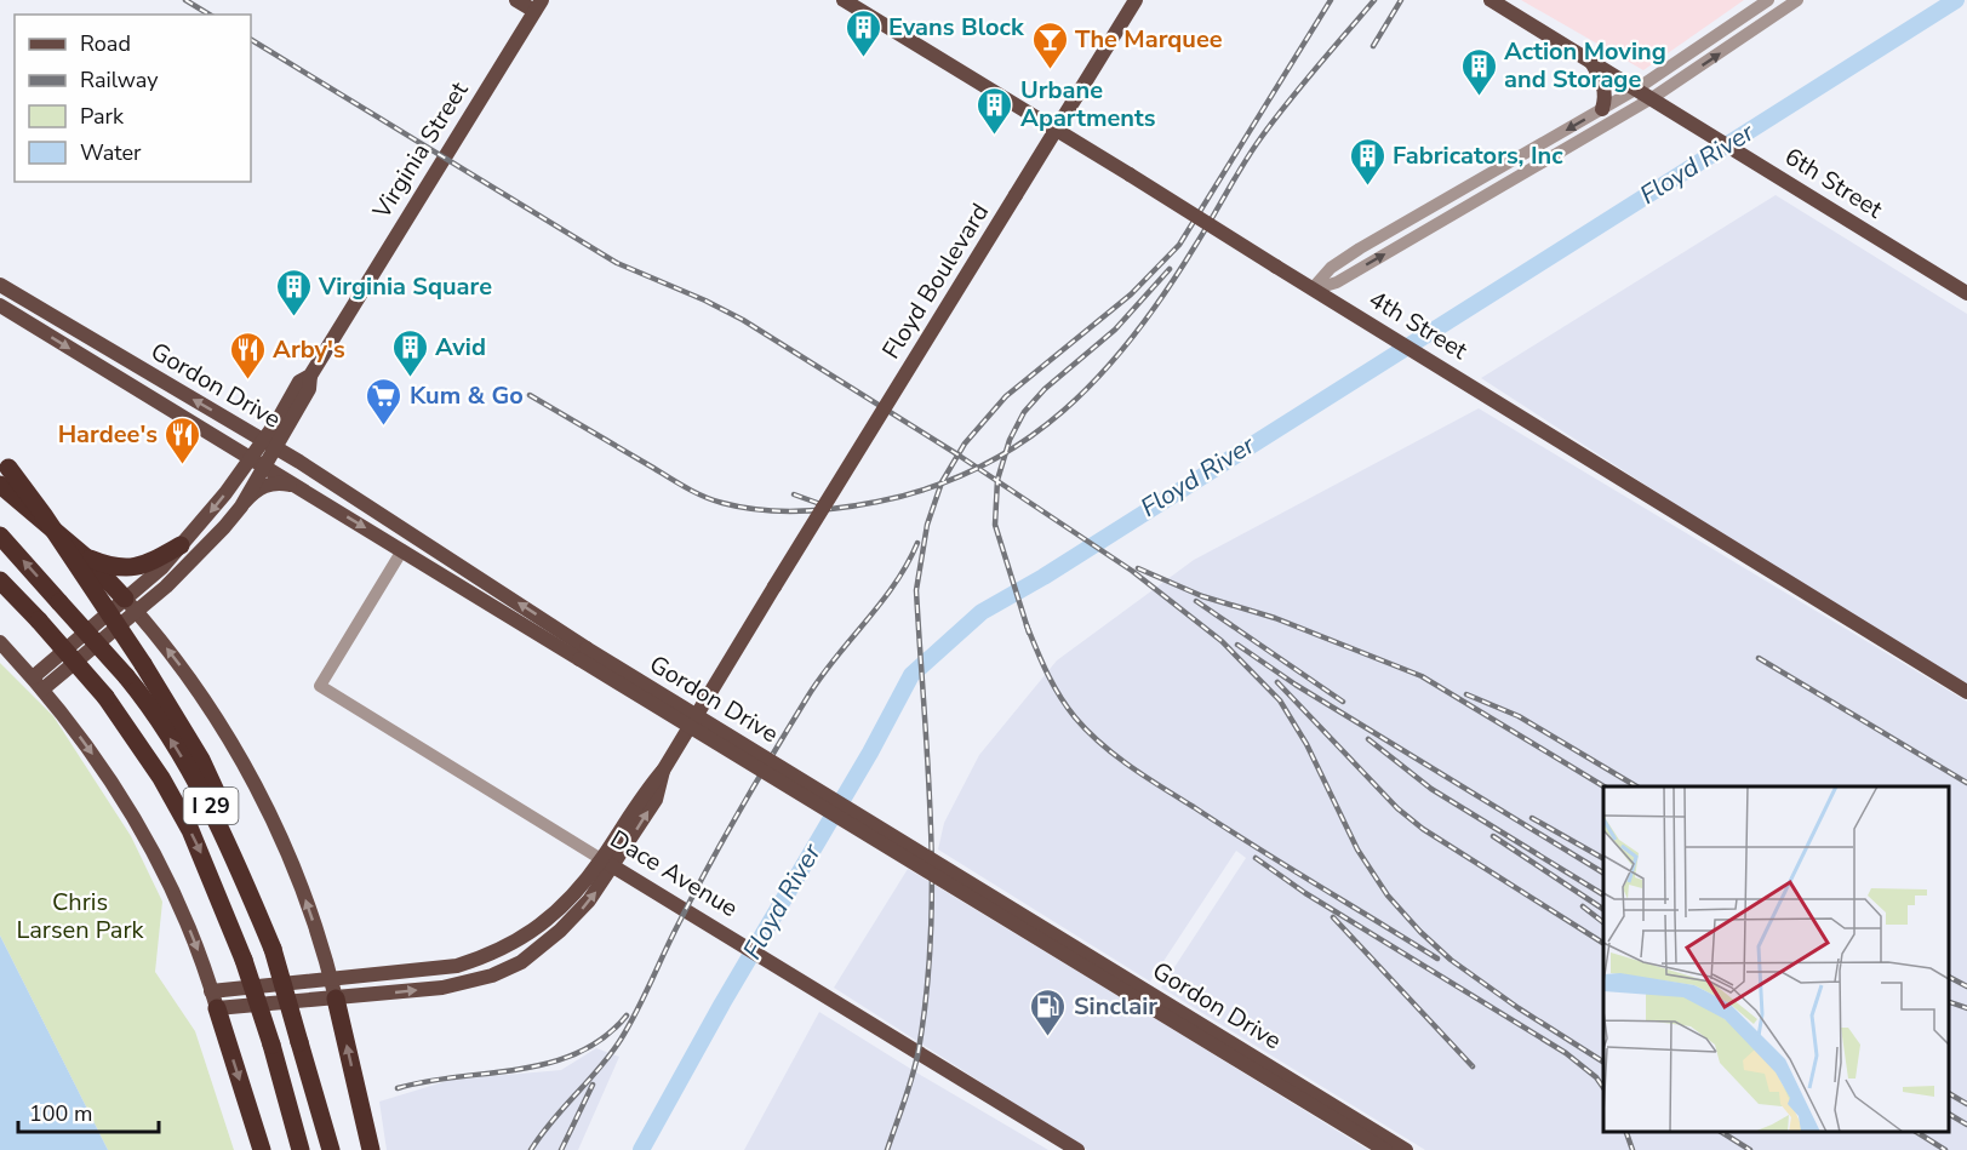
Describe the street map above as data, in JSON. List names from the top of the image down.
{
  "streets": {
    "highway": ["I 29"],
    "main road": [
      "Virginia Street",
      "6th Street",
      "Floyd Boulevard",
      "4th Street",
      "Gordon Drive",
      "Dace Avenue"
    ]
  },
  "crossings": [
    ["Virginia Street", "Gordon Drive"],
    ["Floyd Boulevard", "4th Street"],
    ["Floyd Boulevard", "Dace Avenue"],
    ["Gordon Drive", "Dace Avenue"]
  ],
  "water": ["Floyd River"],
  "parks": ["Chris Larsen Park"],
  "places": {
    "building": [
      "Evans Block",
      "Action Moving and Storage",
      "Urbane Apartments",
      "Fabricators, Inc",
      "Virginia Square",
      "Avid"
    ],
    "bar": ["The Marquee"],
    "restaurant": ["Arby's", "Hardee's"],
    "supermarket": ["Kum & Go"],
    "fuel station": ["Sinclair"]
  },
  "legend": [
    "Road",
    "Railway",
    "Park",
    "Water"
  ],
  "scale_bar": "100 m"
}
